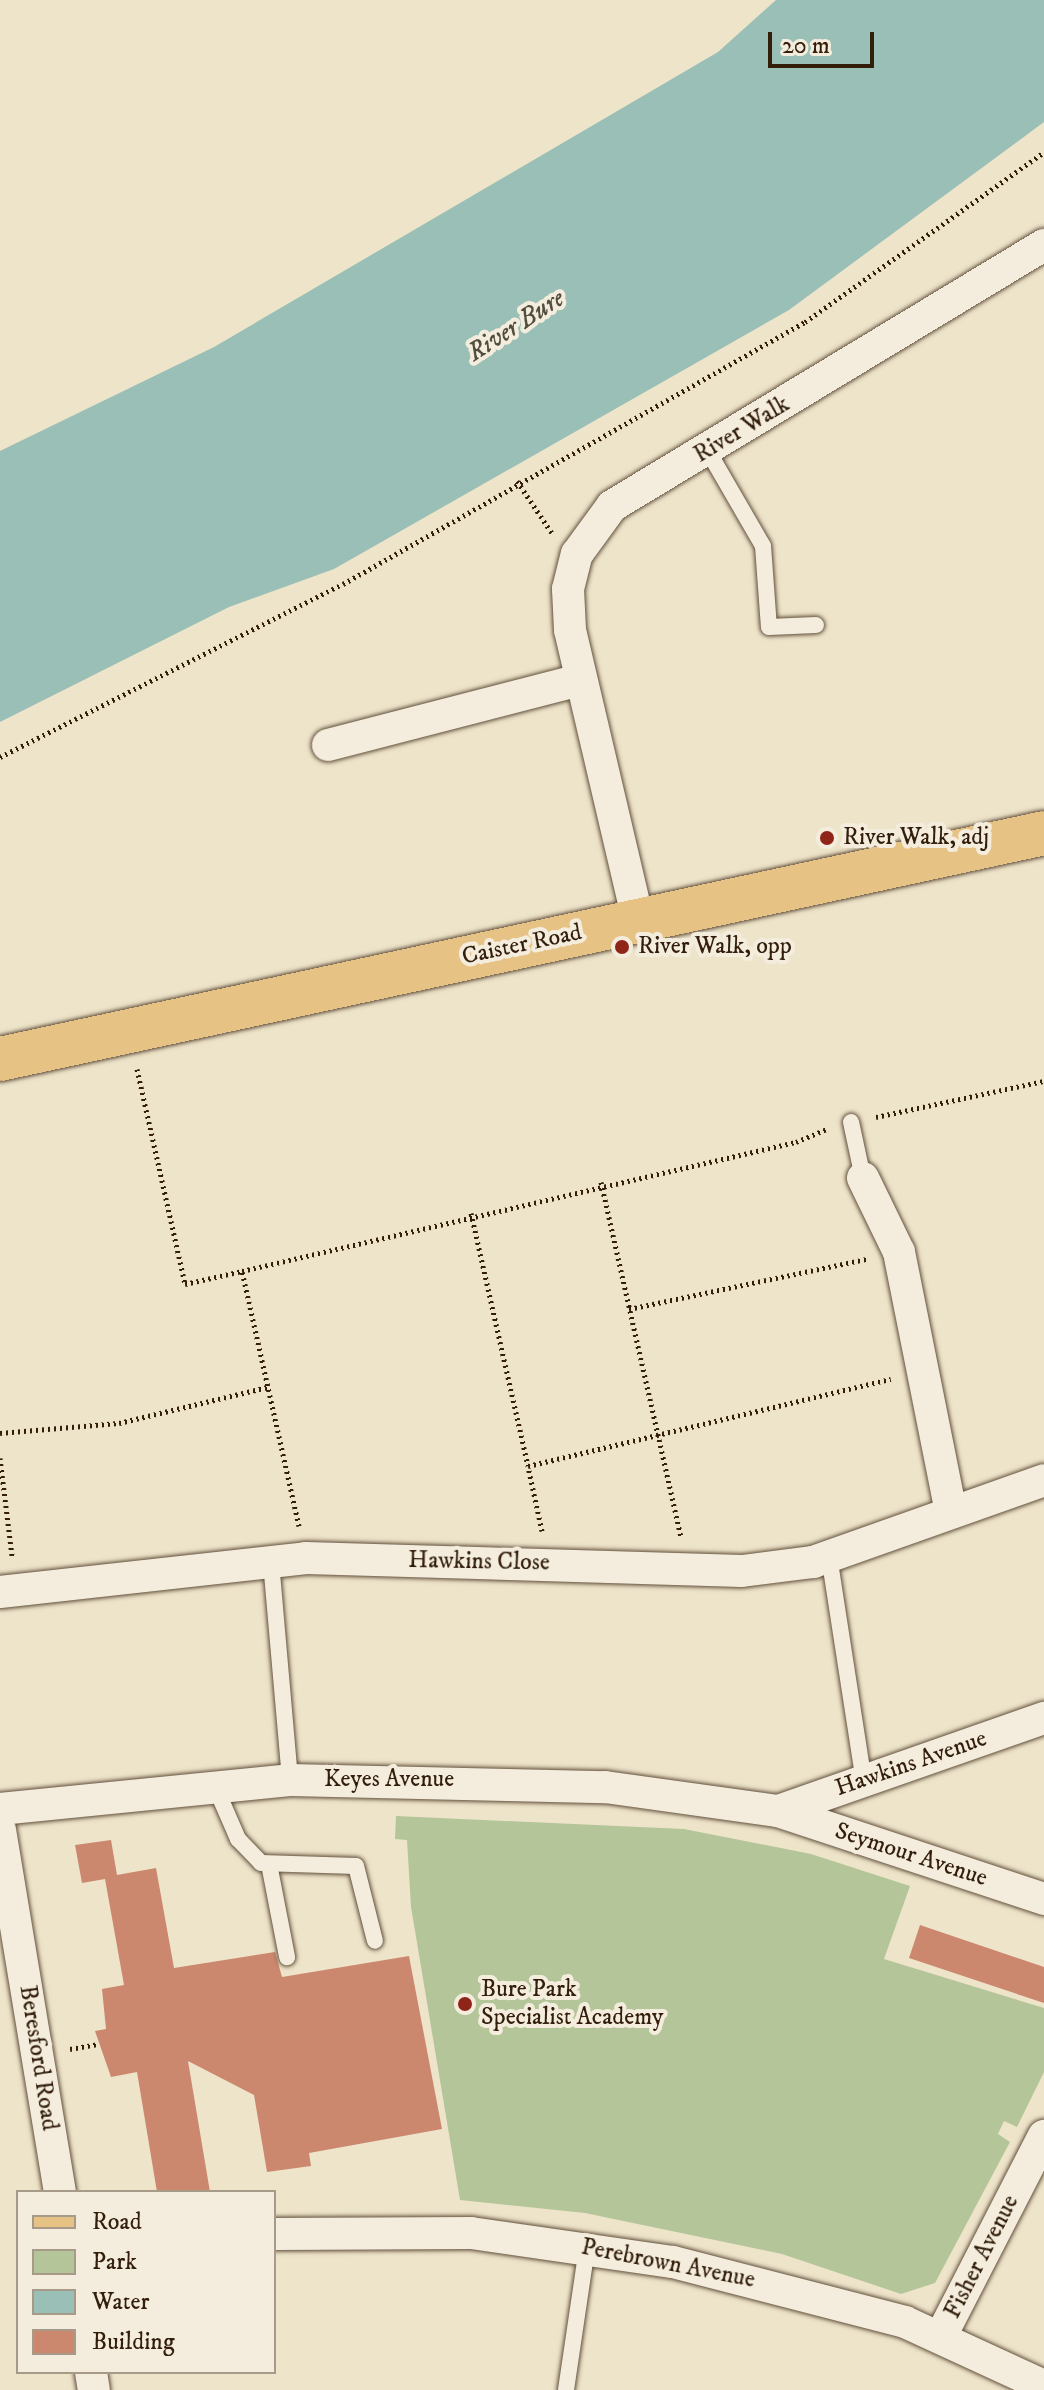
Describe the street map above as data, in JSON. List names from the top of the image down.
{
  "streets": {
    "main road": ["Caister Road"],
    "street": [
      "River Walk",
      "Hawkins Close",
      "Hawkins Avenue",
      "Keyes Avenue",
      "Seymour Avenue",
      "Beresford Road",
      "Fisher Avenue",
      "Perebrown Avenue"
    ]
  },
  "crossings": [
    ["River Walk", "Caister Road"],
    ["Hawkins Avenue", "Keyes Avenue"],
    ["Hawkins Avenue", "Seymour Avenue"],
    ["Keyes Avenue", "Seymour Avenue"],
    ["Fisher Avenue", "Perebrown Avenue"]
  ],
  "water": ["River Bure"],
  "places": ["River Walk, adj", "River Walk, opp", "Bure Park Specialist Academy"],
  "legend": [
    "Road",
    "Park",
    "Water",
    "Building"
  ],
  "scale_bar": "20 m"
}
